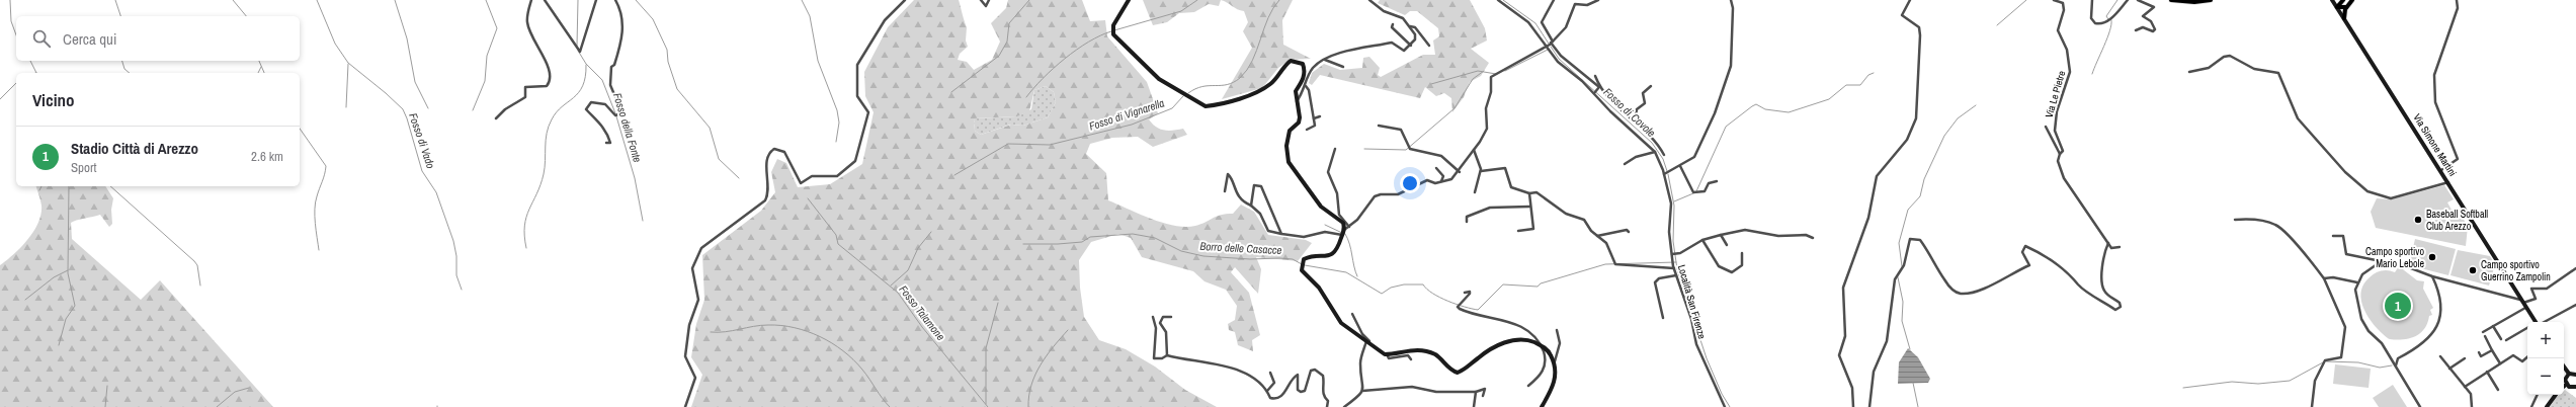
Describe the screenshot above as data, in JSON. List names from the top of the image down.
{
  "streets": {
    "main road": ["Via Simone Martini"],
    "street": ["Via Le Pietre", "Località San Firenze"]
  },
  "water": [
    "Fosso di Covole",
    "Fosso di Vignarella",
    "Fosso della Fonte",
    "Fosso di Vado",
    "Borro delle Casacce",
    "Fosso Talamone"
  ],
  "places": ["Baseball Softball Club Arezzo", "Campo sportivo Mario Lebole", "Campo sportivo Guerrino Zampolin"],
  "page": {
    "search": "Cerca qui",
    "heading": "Vicino",
    "list": [
      {
        "mark": "1",
        "name": "Stadio Città di Arezzo",
        "note": "Sport",
        "value": "2.6 km"
      }
    ],
    "pins": "1",
    "map_buttons": ["+", "−"]
  }
}
